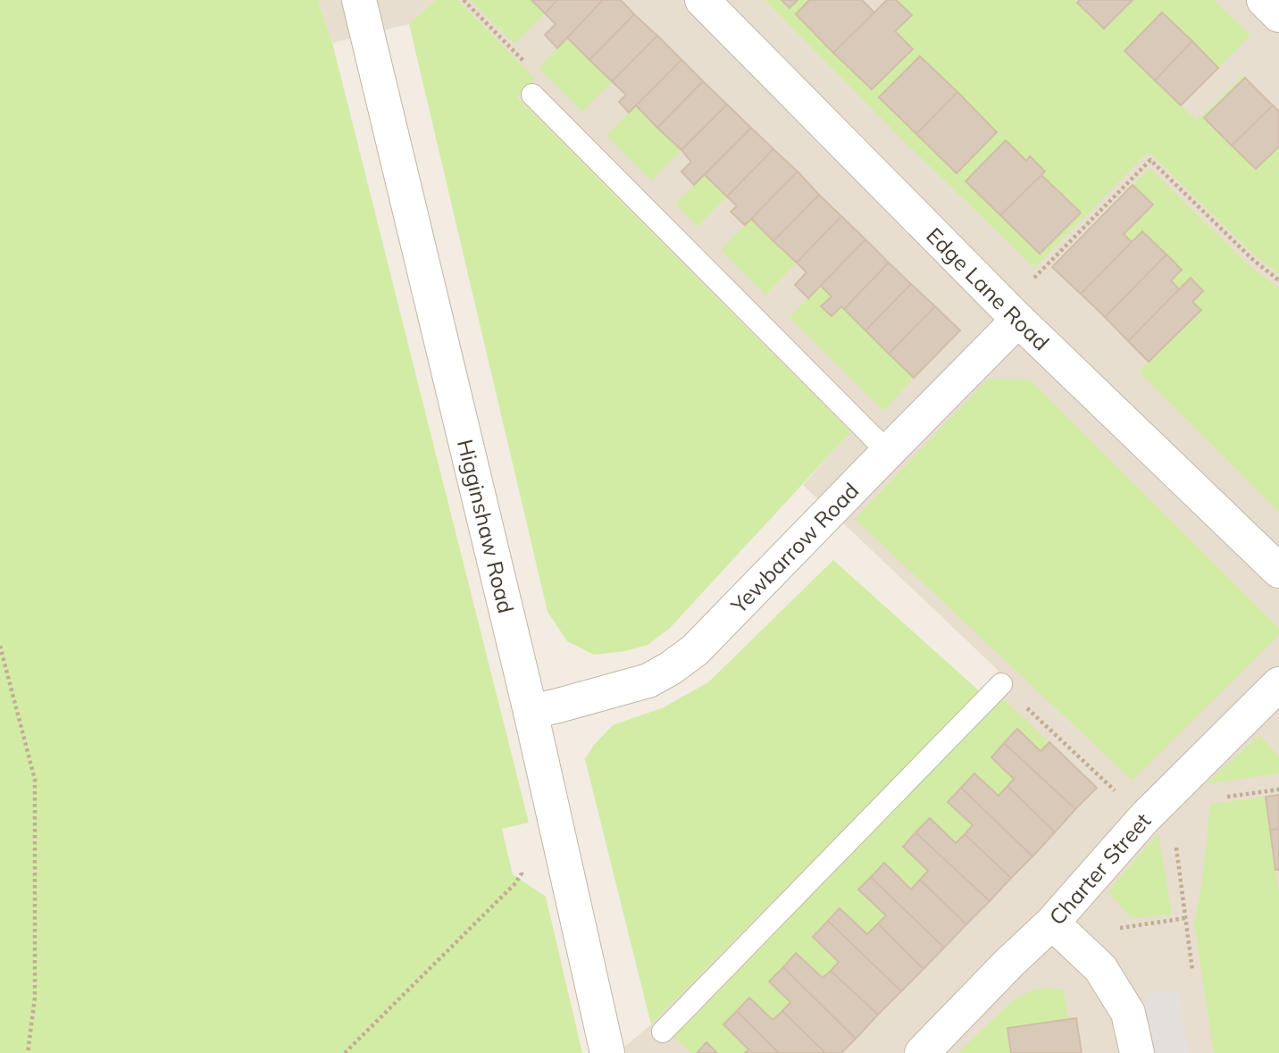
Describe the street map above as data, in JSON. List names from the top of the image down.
{
  "streets": {
    "street": [
      "Edge Lane Road",
      "Higginshaw Road",
      "Yewbarrow Road",
      "Charter Street"
    ]
  },
  "crossings": [
    ["Edge Lane Road", "Yewbarrow Road"],
    ["Higginshaw Road", "Yewbarrow Road"]
  ]
}
